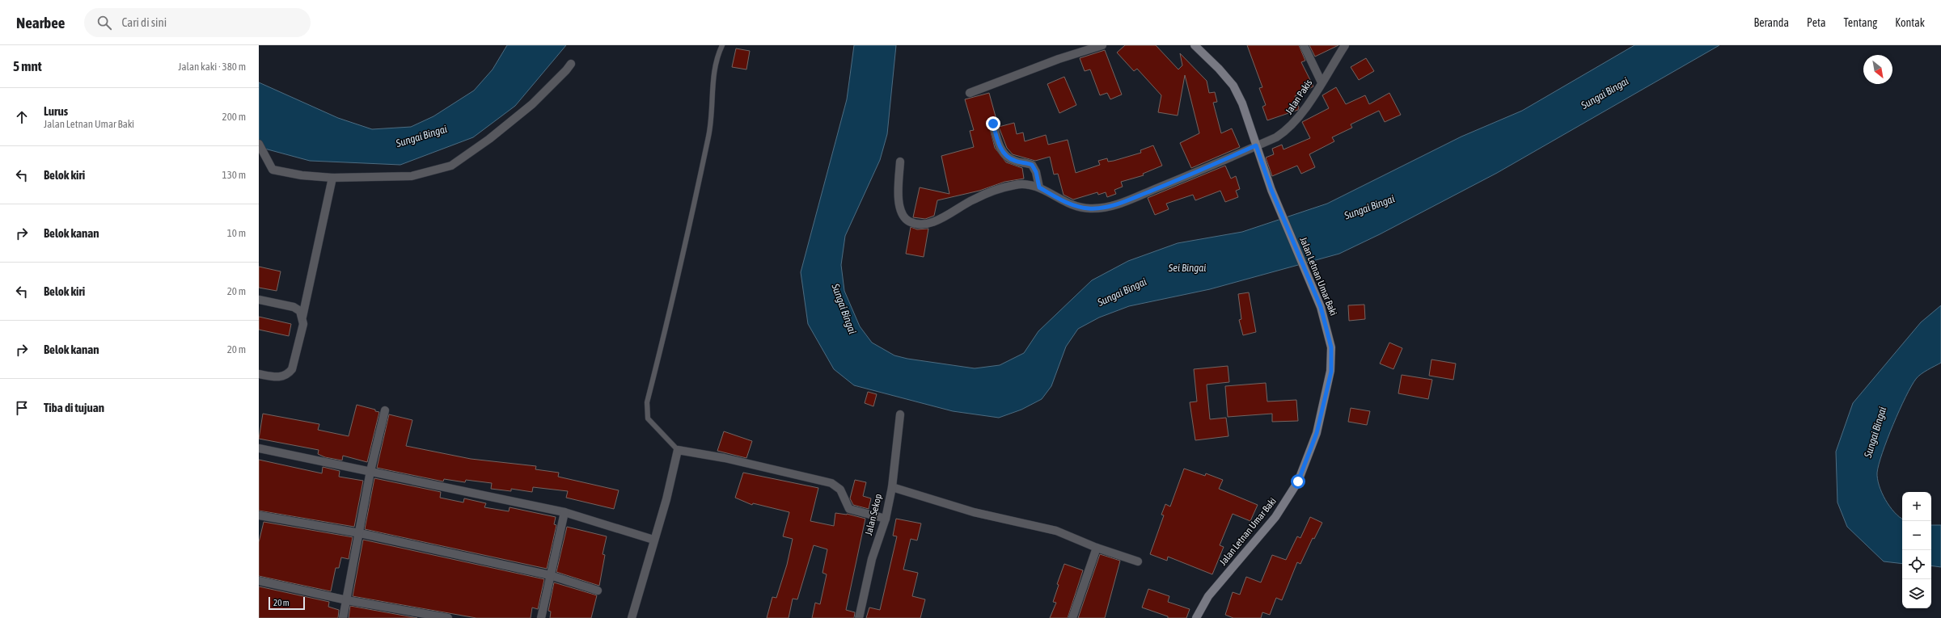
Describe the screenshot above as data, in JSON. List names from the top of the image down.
{
  "streets": {
    "street": ["Jalan Pakis", "Jalan Letnan Umar Baki", "Jalan Sekop"]
  },
  "crossings": [
    ["Jalan Pakis", "Jalan Letnan Umar Baki"]
  ],
  "water": ["Sungai Bingai", "Sei Bingai"],
  "scale_bar": "20 m",
  "north": "bottom right",
  "page": {
    "header": "Nearbee",
    "search": "Cari di sini",
    "nav": [
      "Beranda",
      "Peta",
      "Tentang",
      "Kontak"
    ],
    "heading": ["5 mnt", "Jalan kaki · 380 m"],
    "list": [
      ["Lurus", "Jalan Letnan Umar Baki", "200 m"],
      ["Belok kiri", "130 m"],
      ["Belok kanan", "10 m"],
      ["Belok kiri", "20 m"],
      ["Belok kanan", "20 m"],
      "Tiba di tujuan"
    ],
    "map_buttons": ["+", "−"],
    "scale": "20 m"
  }
}
